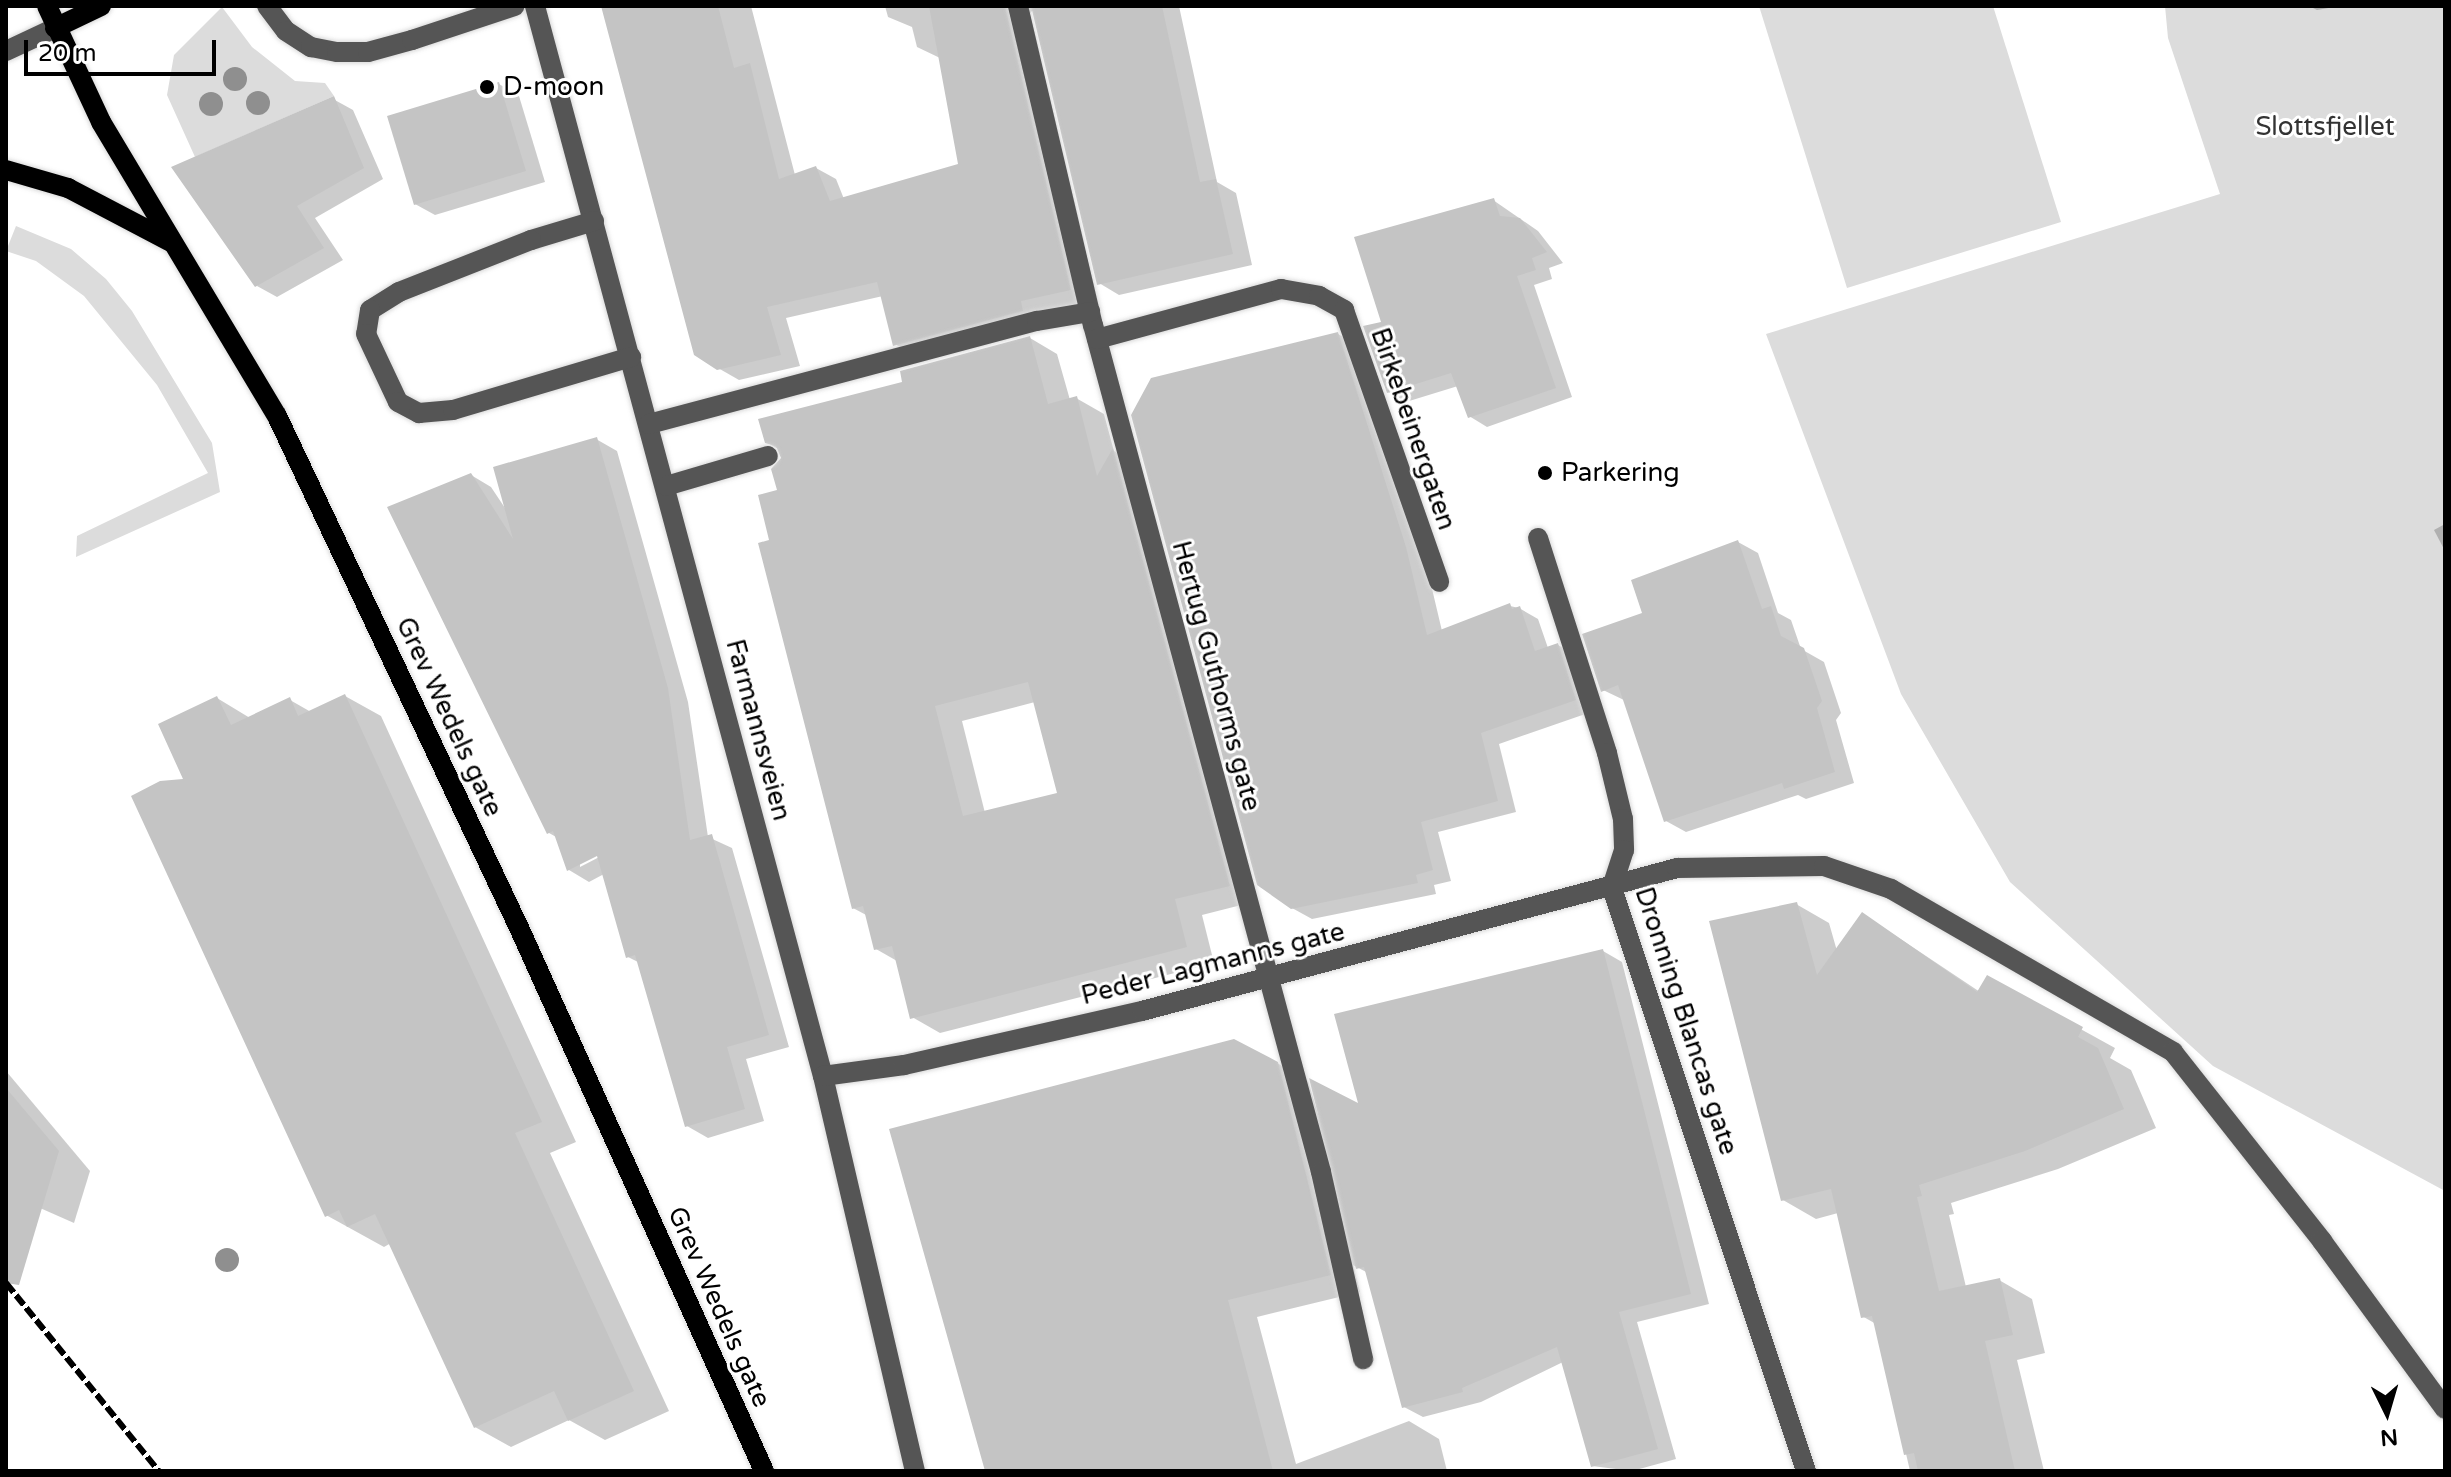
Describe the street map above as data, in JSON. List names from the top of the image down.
{
  "streets": {
    "main road": ["Grev Wedels gate"],
    "street": [
      "Birkebeinergaten",
      "Hertug Guthorms gate",
      "Farmannsveien",
      "Peder Lagmanns gate",
      "Dronning Blancas gate"
    ]
  },
  "crossings": [
    ["Birkebeinergaten", "Hertug Guthorms gate"],
    ["Hertug Guthorms gate", "Peder Lagmanns gate"],
    ["Farmannsveien", "Peder Lagmanns gate"],
    ["Peder Lagmanns gate", "Dronning Blancas gate"]
  ],
  "parks": ["Slottsfjellet"],
  "places": ["D-moon", "Parkering"],
  "scale_bar": "20 m",
  "north": "bottom"
}
